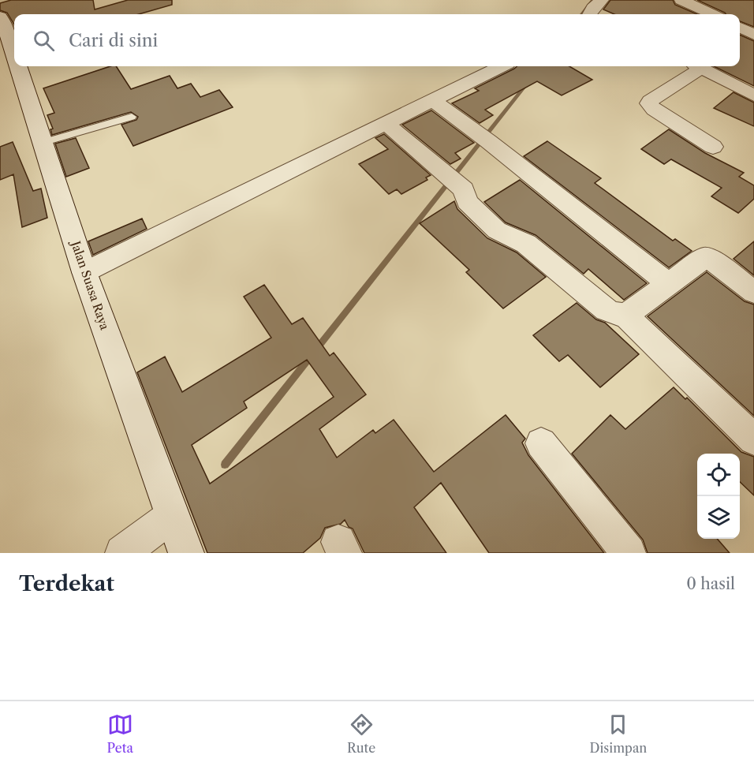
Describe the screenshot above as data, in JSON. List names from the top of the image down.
{
  "streets": {
    "street": ["Jalan Suasa Raya"]
  },
  "page": {
    "search": "Cari di sini",
    "heading": ["Terdekat", "0 hasil"],
    "nav": ["Peta", "Rute", "Disimpan"]
  }
}
